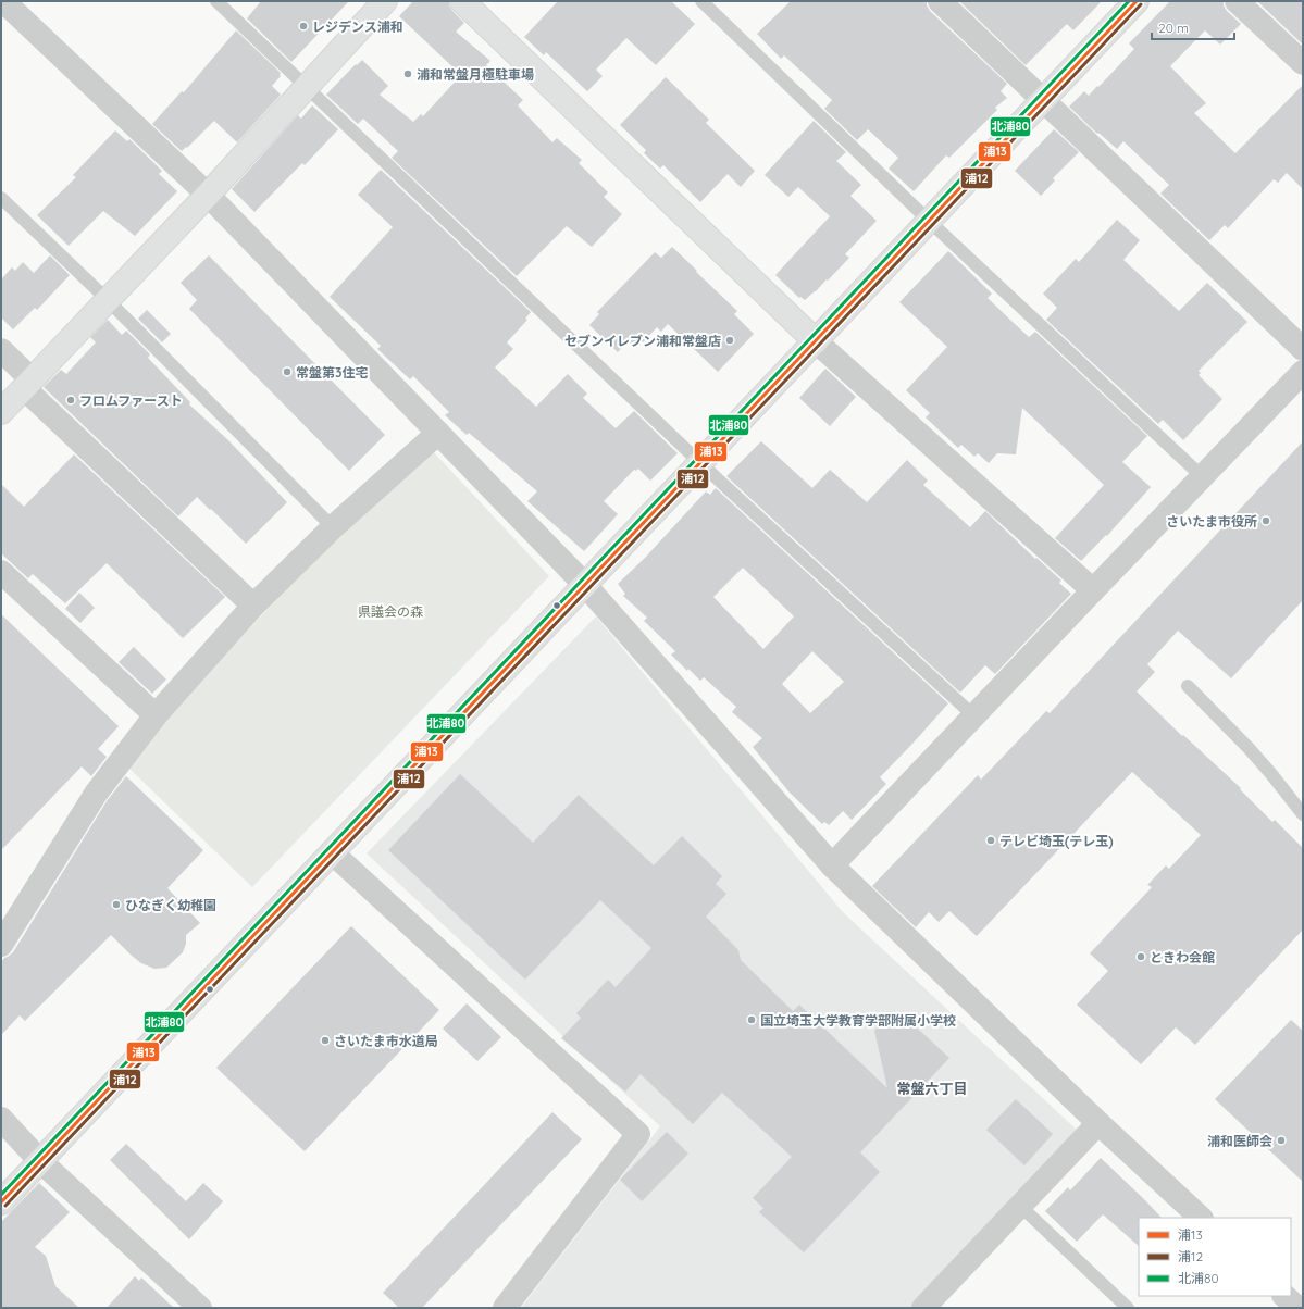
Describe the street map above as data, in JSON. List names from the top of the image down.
{
  "districts": ["常盤六丁目"],
  "parks": ["県議会の森"],
  "places": [
    "レジデンス浦和",
    "浦和常盤月極駐車場",
    "セブンイレブン浦和常盤店",
    "常盤第3住宅",
    "フロムファースト",
    "さいたま市役所",
    "テレビ埼玉(テレ玉)",
    "ひなぎく幼稚園",
    "ときわ会館",
    "国立埼玉大学教育学部附属小学校",
    "さいたま市水道局",
    "浦和医師会"
  ],
  "lines": ["transit line 浦13", "transit line 北浦80", "transit line 浦12"],
  "legend": ["浦13", "浦12", "北浦80"],
  "scale_bar": "20 m"
}
